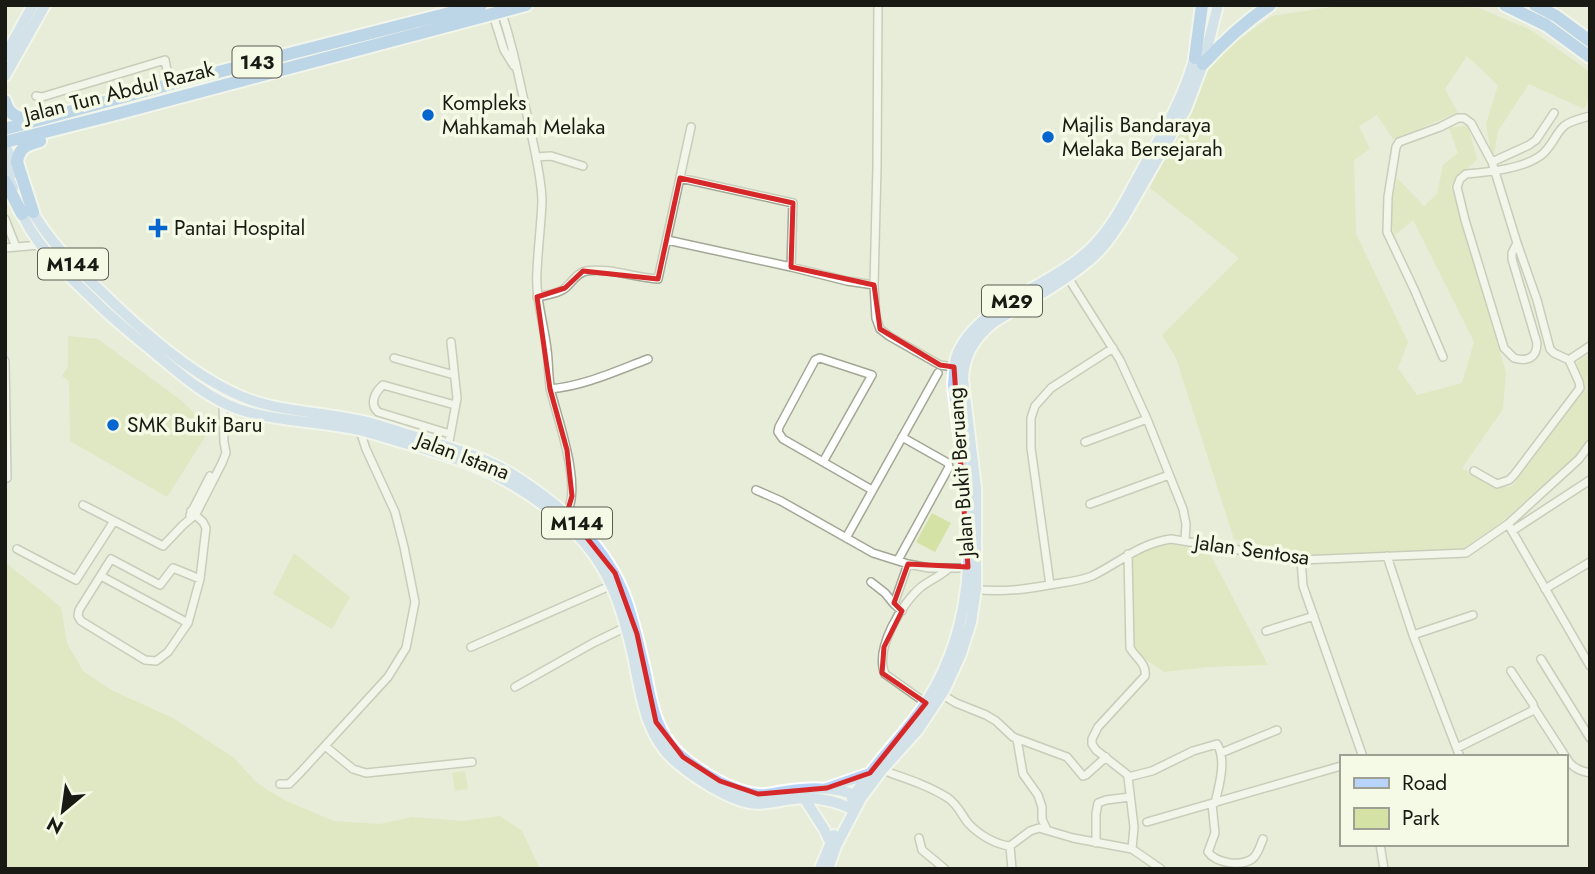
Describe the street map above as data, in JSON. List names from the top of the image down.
{
  "streets": {
    "highway": ["143", "Jalan Tun Abdul Razak"],
    "main road": [
      "M144",
      "M29",
      "Jalan Istana",
      "Jalan Bukit Beruang"
    ],
    "street": ["Jalan Sentosa"]
  },
  "crossings": [
    ["Jalan Tun Abdul Razak", "Jalan Istana"],
    ["Jalan Istana", "Jalan Bukit Beruang"],
    ["Jalan Bukit Beruang", "Jalan Sentosa"]
  ],
  "places": {
    "other": ["Kompleks Mahkamah Melaka", "Majlis Bandaraya Melaka Bersejarah", "SMK Bukit Baru"],
    "health": ["Pantai Hospital"]
  },
  "legend": ["Road", "Park"],
  "north": "bottom left"
}
